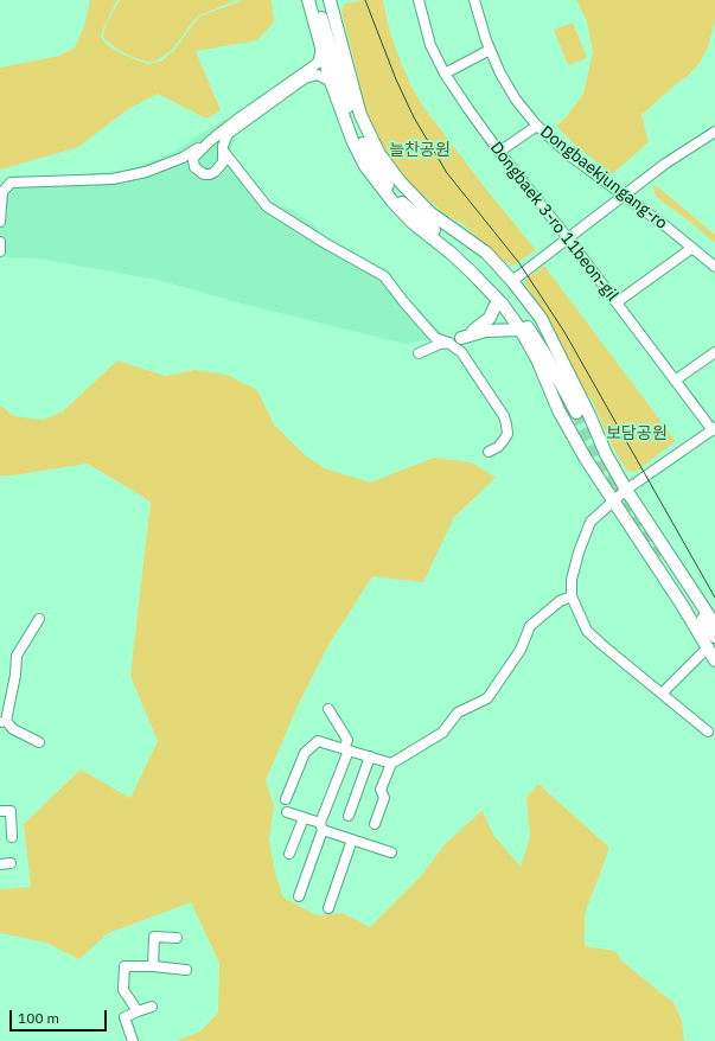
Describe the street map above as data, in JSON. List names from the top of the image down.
{
  "streets": {
    "street": ["Dongbaekjungang-ro", "Dongbaek 3-ro 11beon-gil"]
  },
  "parks": ["늘찬공원", "보담공원"],
  "scale_bar": "100 m"
}
